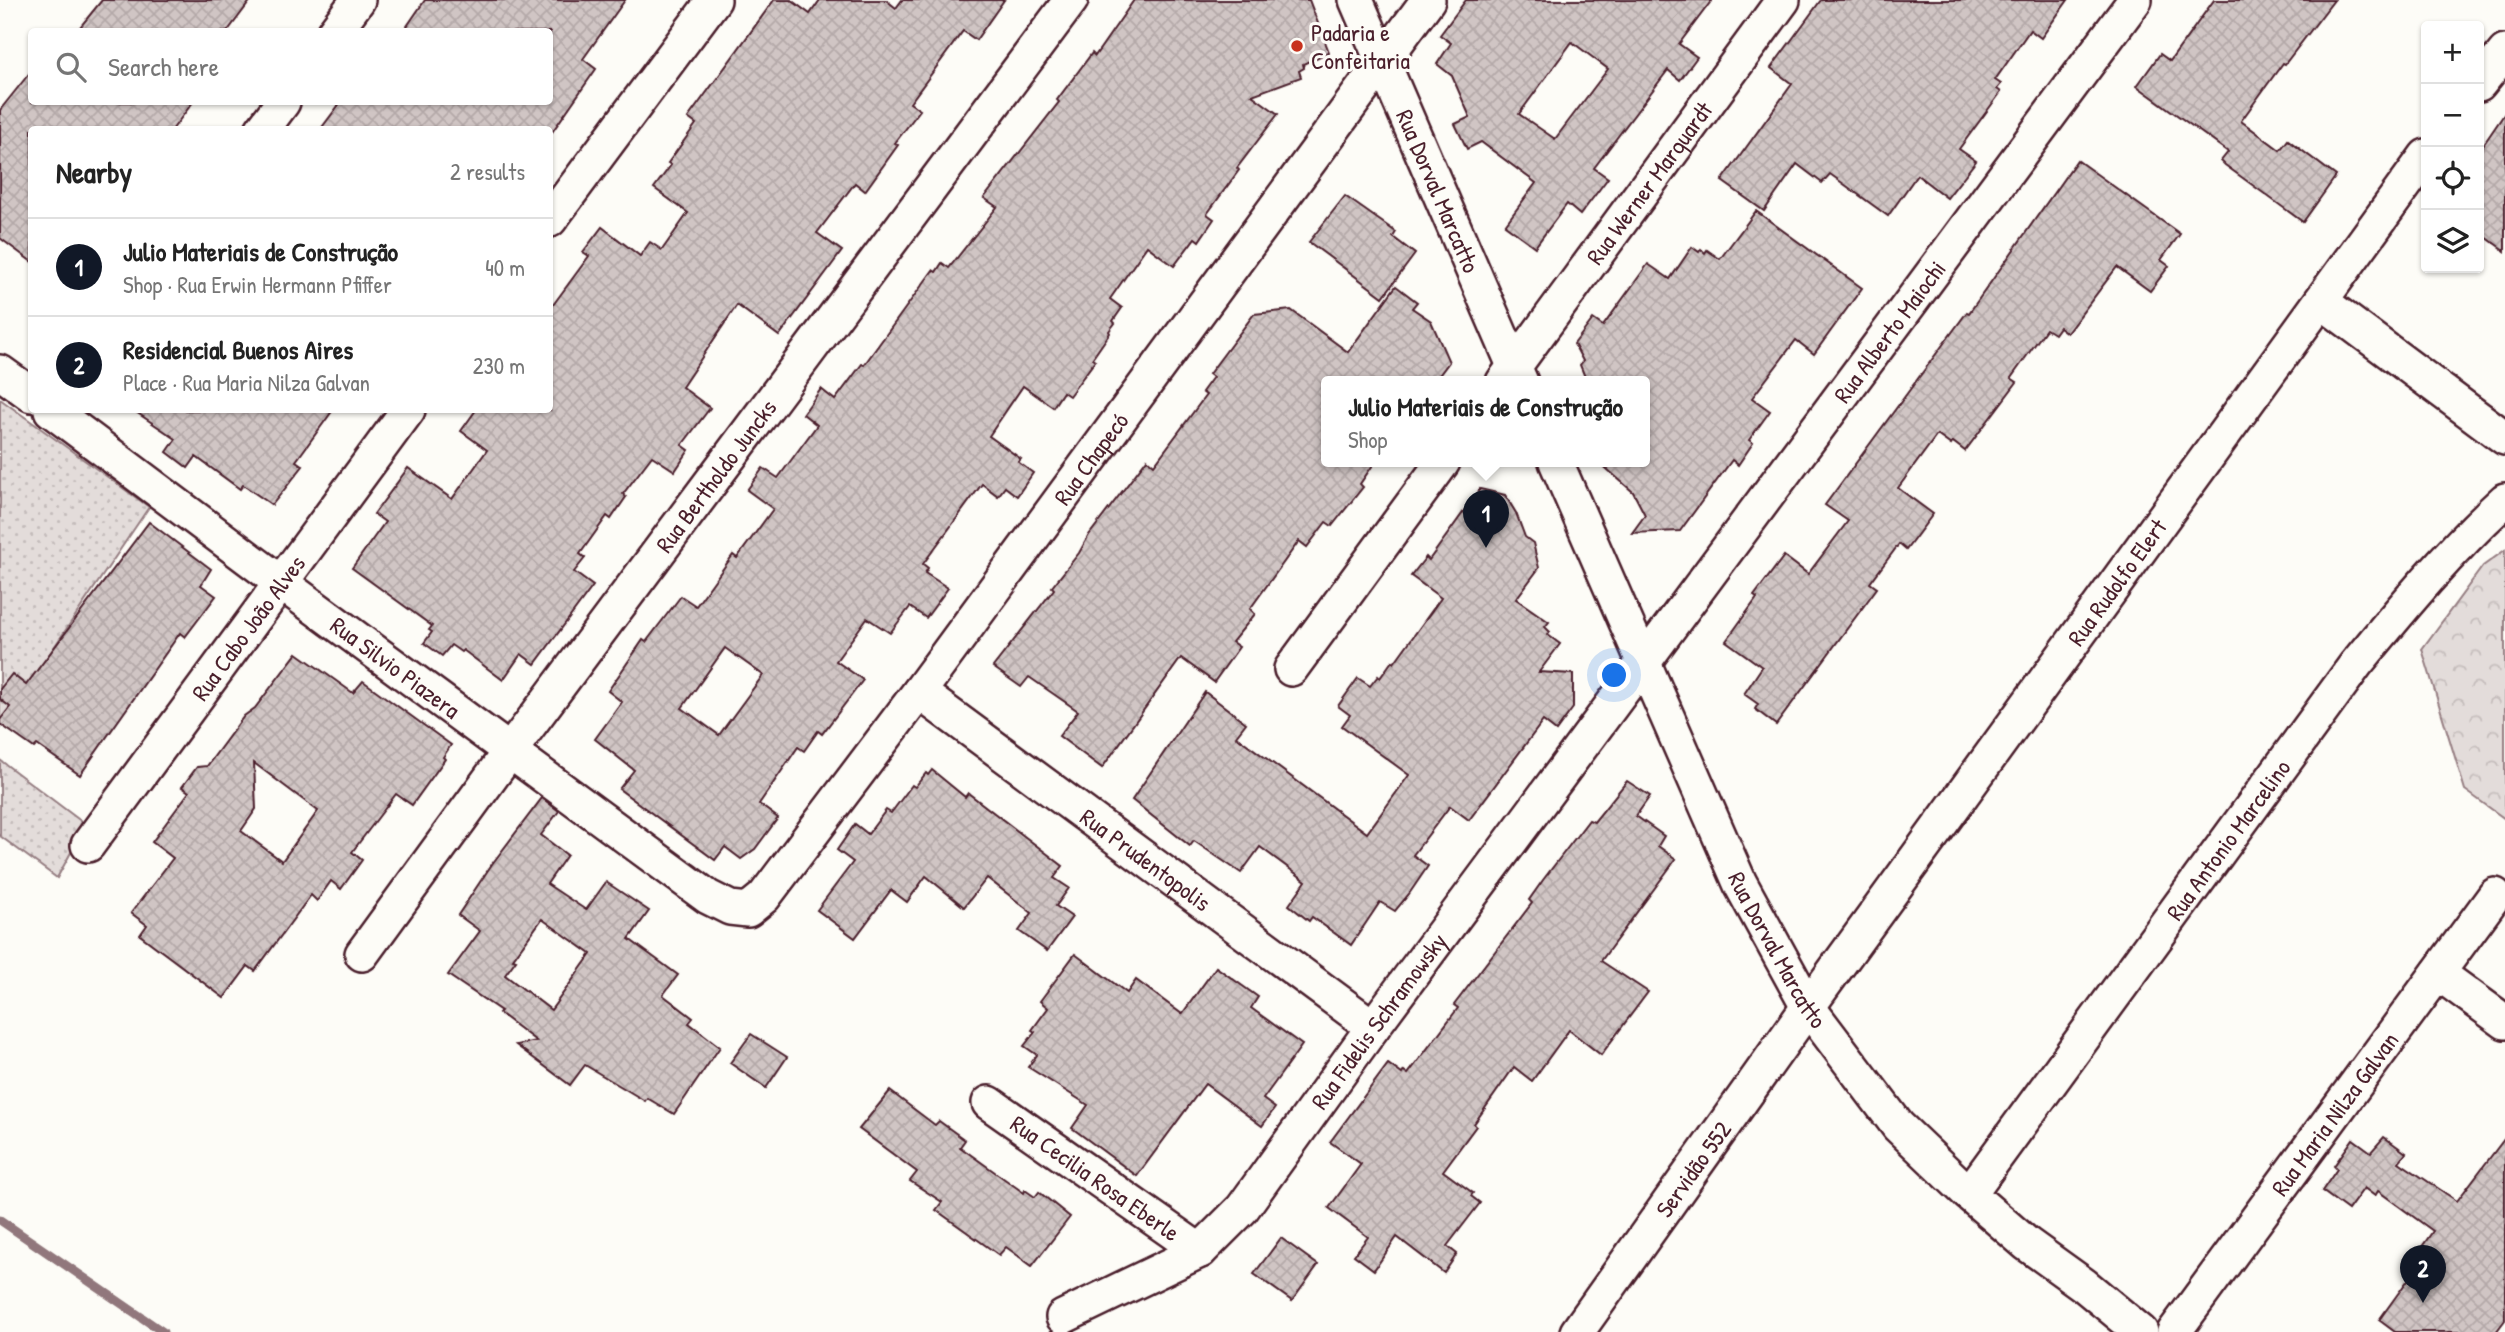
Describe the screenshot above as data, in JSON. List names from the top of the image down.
{
  "streets": {
    "street": [
      "Rua Werner Marquardt",
      "Rua Dorval Marcatto",
      "Rua Alberto Maiochi",
      "Rua Chapecó",
      "Rua Bertholdo Juncks",
      "Rua Rudolfo Elert",
      "Rua Cabo João Alves",
      "Rua Silvio Piazera",
      "Rua Antonio Marcelino",
      "Rua Prudentopolis",
      "Rua Fidelis Schramowsky",
      "Rua Maria Nilza Galvan",
      "Servidão 552",
      "Rua Cecilia Rosa Eberle"
    ]
  },
  "crossings": [
    ["Rua Dorval Marcatto", "Rua Alberto Maiochi"],
    ["Rua Dorval Marcatto", "Rua Chapecó"],
    ["Rua Dorval Marcatto", "Rua Rudolfo Elert"],
    ["Rua Dorval Marcatto", "Rua Antonio Marcelino"],
    ["Rua Dorval Marcatto", "Rua Fidelis Schramowsky"],
    ["Rua Dorval Marcatto", "Servidão 552"],
    ["Rua Alberto Maiochi", "Rua Fidelis Schramowsky"],
    ["Rua Chapecó", "Rua Silvio Piazera"],
    ["Rua Chapecó", "Rua Prudentopolis"],
    ["Rua Bertholdo Juncks", "Rua Silvio Piazera"],
    ["Rua Rudolfo Elert", "Servidão 552"],
    ["Rua Cabo João Alves", "Rua Silvio Piazera"],
    ["Rua Prudentopolis", "Rua Fidelis Schramowsky"],
    ["Rua Fidelis Schramowsky", "Rua Cecilia Rosa Eberle"]
  ],
  "places": ["Padaria e Confeitaria"],
  "page": {
    "map_buttons": ["+", "−"],
    "search": "Search here",
    "heading": ["Nearby", "2 results"],
    "list": [
      {
        "mark": "1",
        "name": "Julio Materiais de Construção",
        "note": "Shop · Rua Erwin Hermann Pfiffer",
        "value": "40 m"
      },
      {
        "mark": "2",
        "name": "Residencial Buenos Aires",
        "note": "Place · Rua Maria Nilza Galvan",
        "value": "230 m"
      }
    ],
    "popup": ["Julio Materiais de Construção", "Shop"],
    "pins": ["1", "2"]
  }
}
